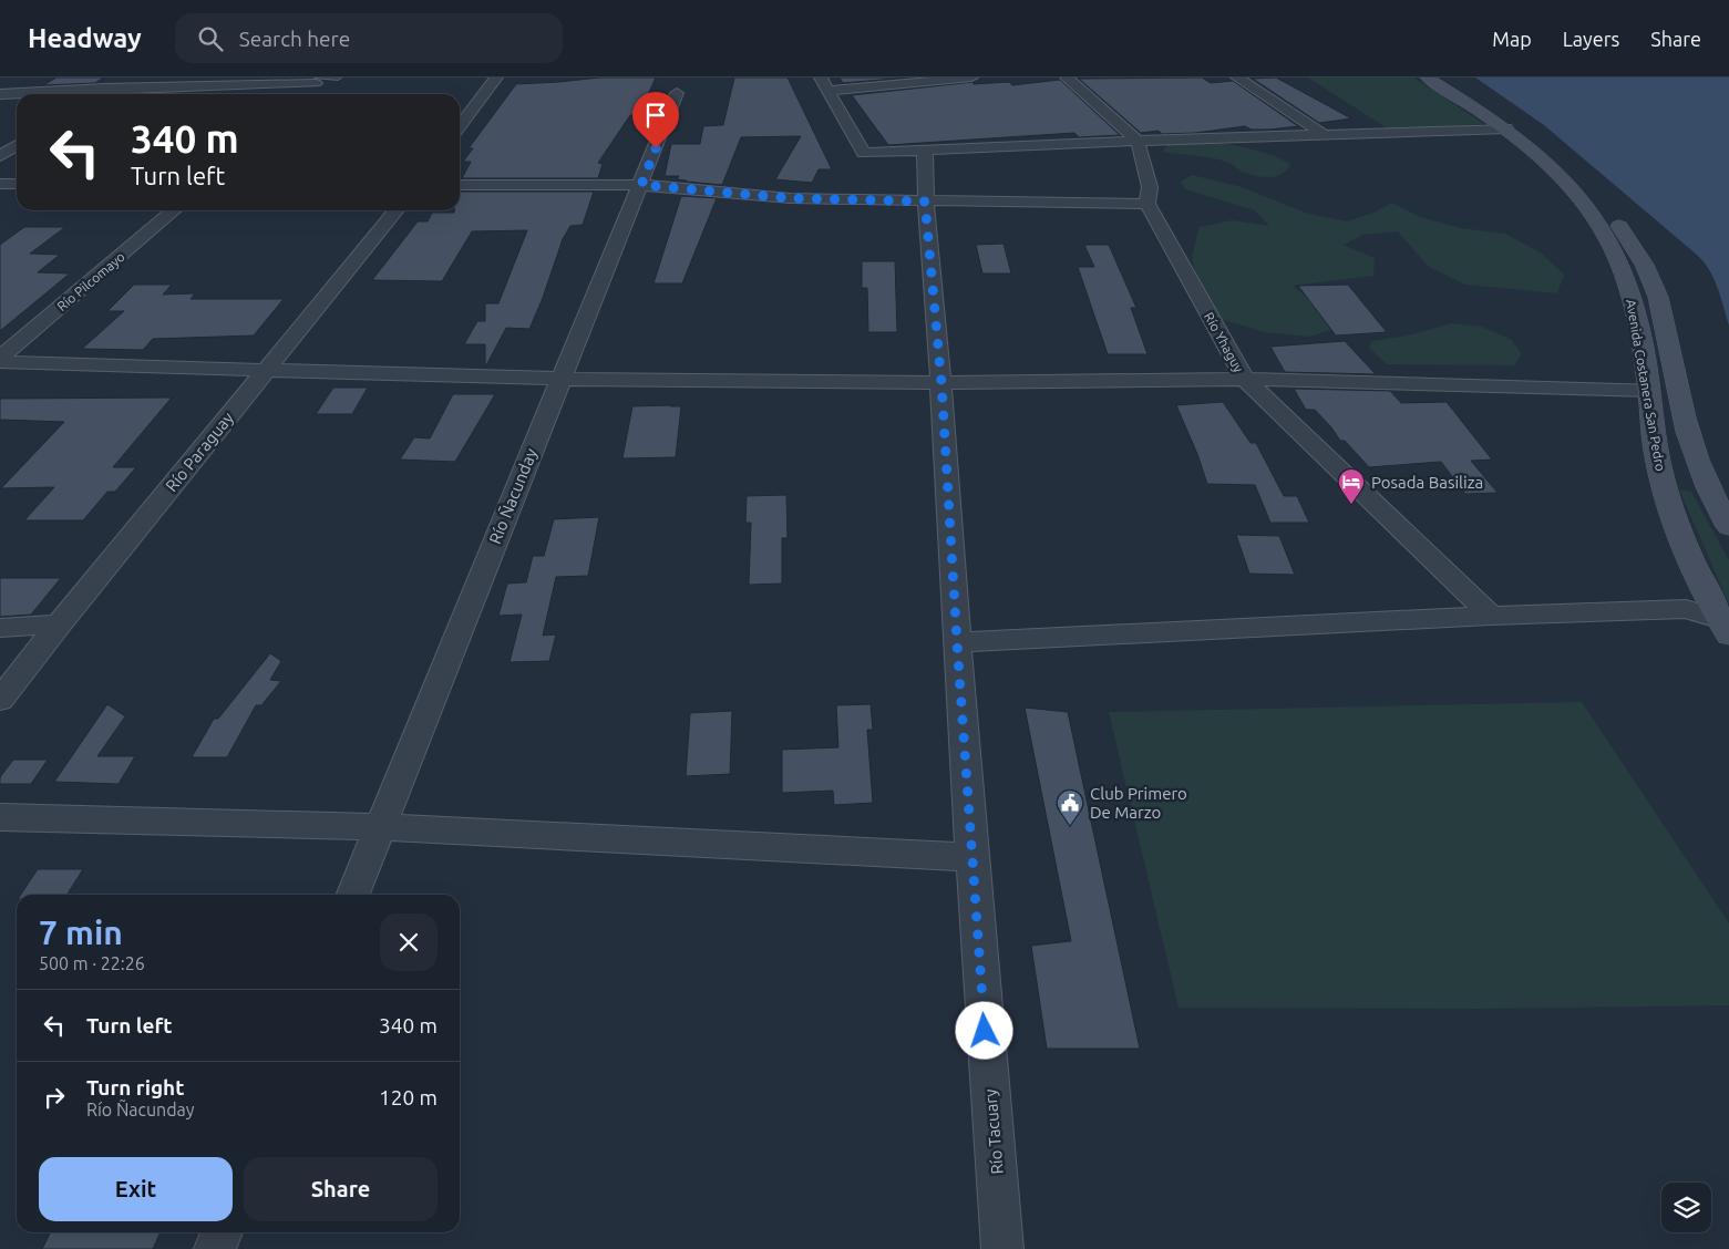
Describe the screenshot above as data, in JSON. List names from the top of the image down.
{
  "streets": {
    "main road": ["Avenida Costanera San Pedro"],
    "street": [
      "Río Pilcomayo",
      "Río Yhaguy",
      "Río Paraguay",
      "Río Ñacunday",
      "Río Tacuary"
    ]
  },
  "places": {
    "hotel": ["Posada Basiliza"],
    "public building": ["Club Primero De Marzo"]
  },
  "page": {
    "header": "Headway",
    "search": "Search here",
    "nav": ["Map", "Layers", "Share"],
    "turn": ["340 m", "Turn left"],
    "heading": ["7 min", "500 m · 22:26"],
    "list": [
      {
        "name": "Turn left",
        "value": "340 m"
      },
      {
        "name": "Turn right",
        "note": "Río Ñacunday",
        "value": "120 m"
      }
    ],
    "buttons": ["Exit", "Share"]
  }
}
